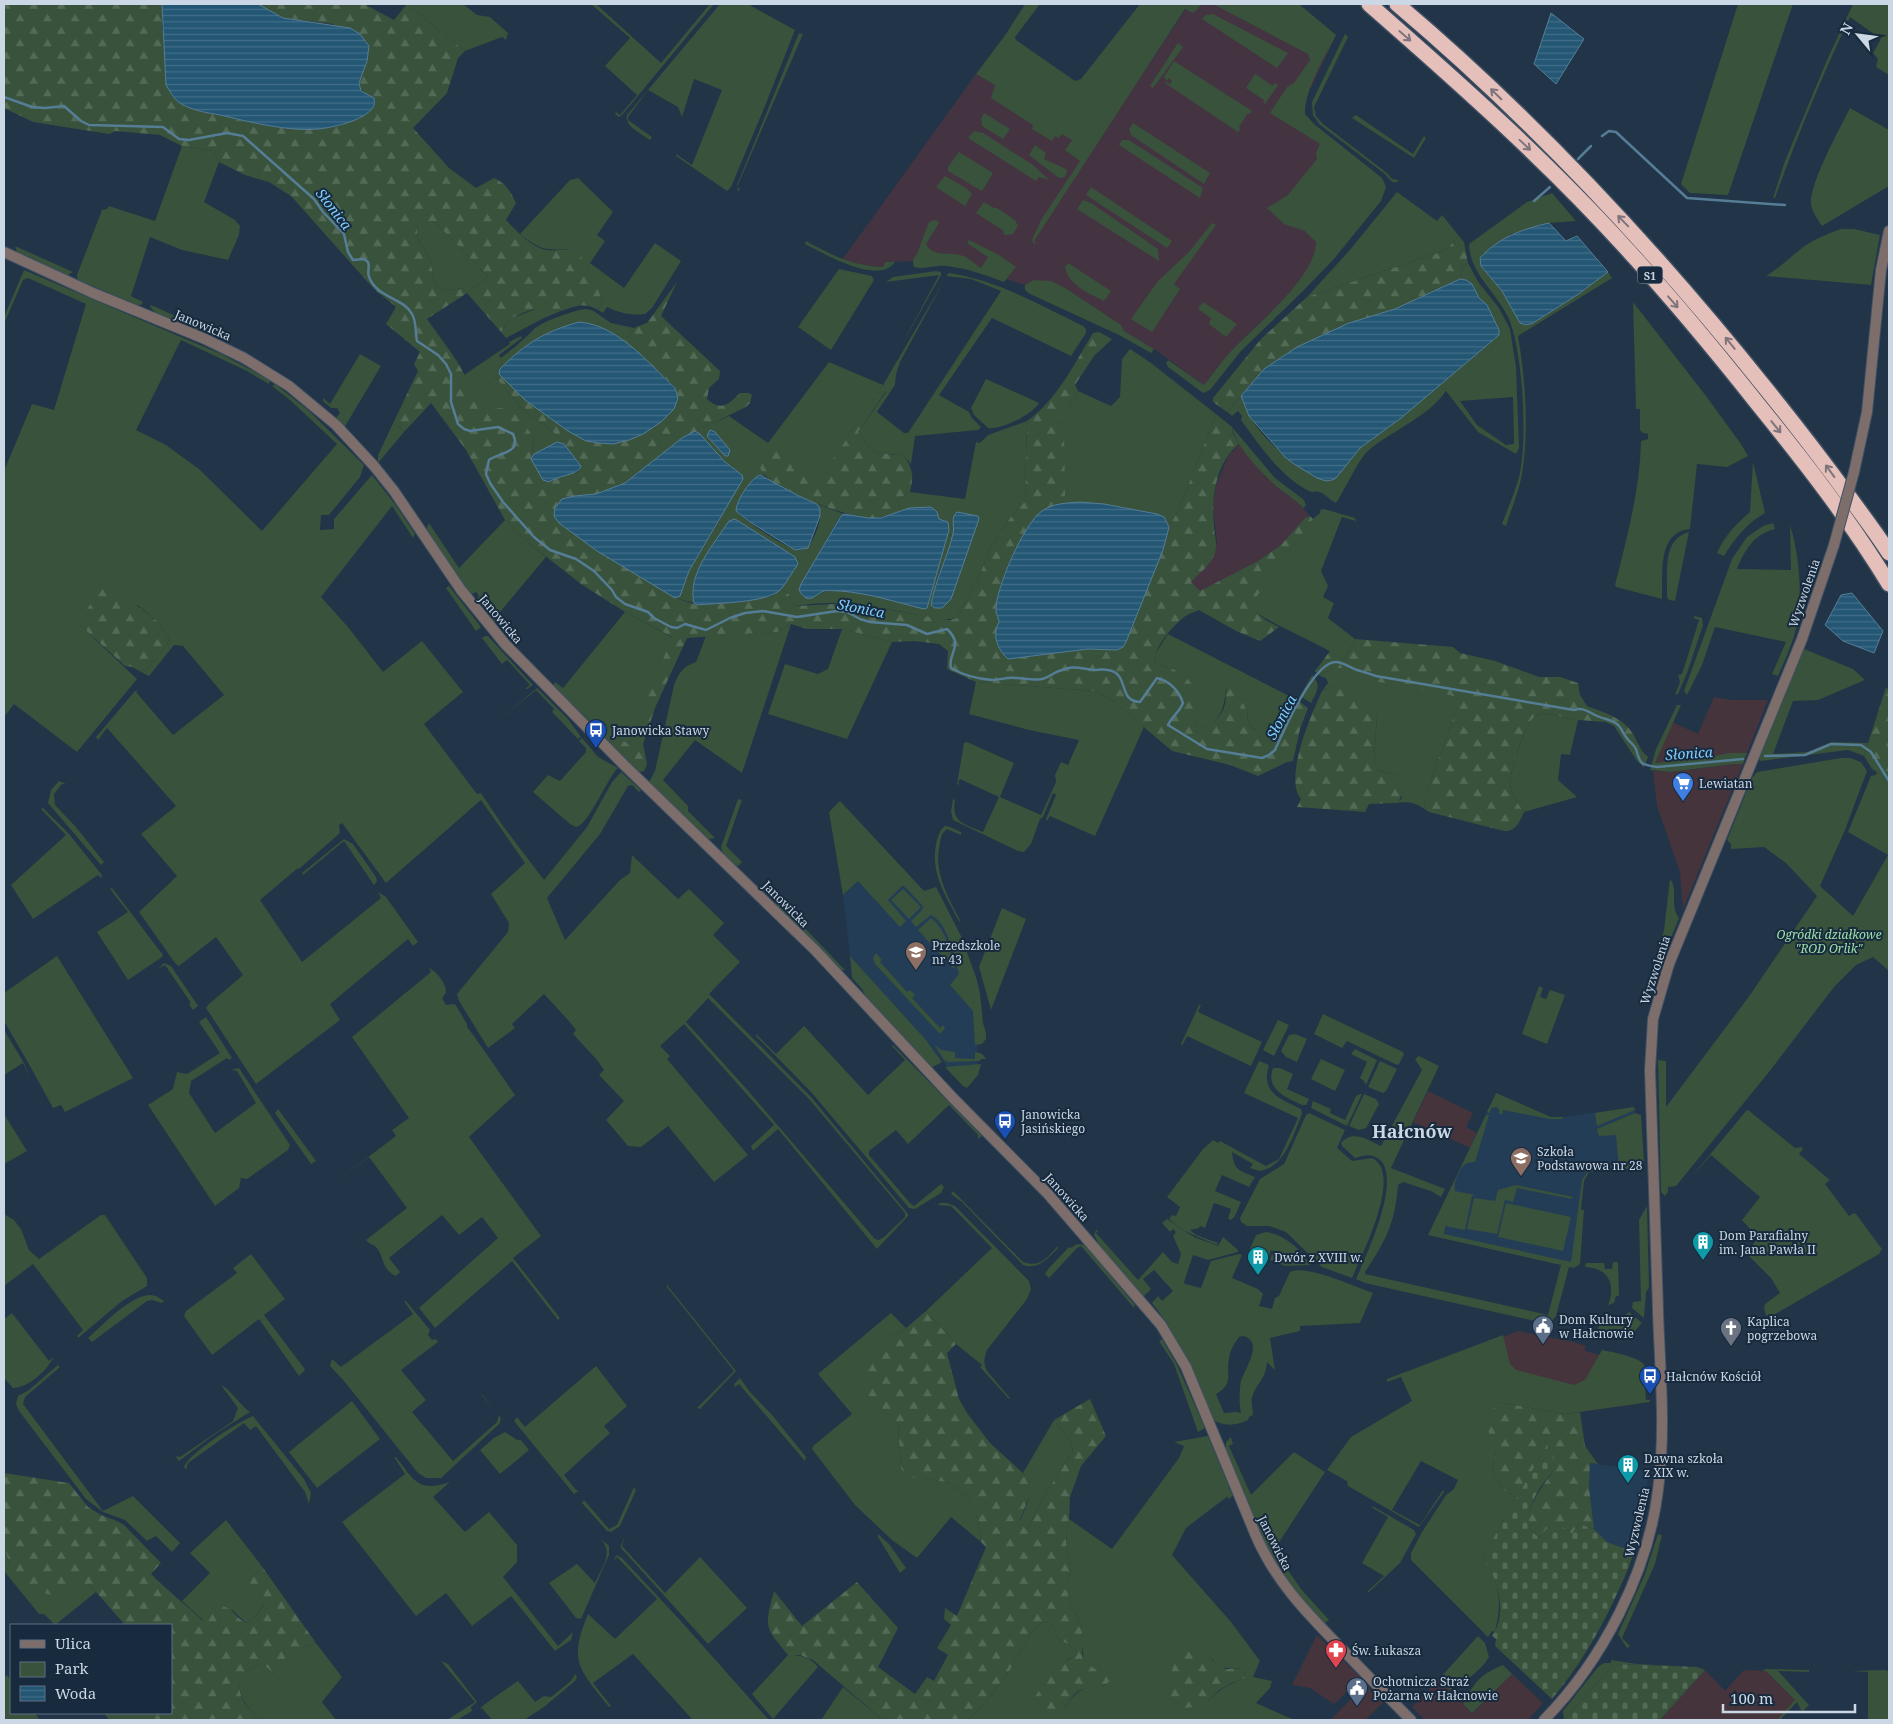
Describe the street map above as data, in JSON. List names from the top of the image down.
{
  "streets": {
    "highway": ["S1"],
    "street": ["Janowicka", "Wyzwolenia"]
  },
  "districts": ["Hałcnów"],
  "water": ["Słonica"],
  "parks": ["Ogródki działkowe \"ROD Orlik\""],
  "places": {
    "bus stop": ["Janowicka Stawy", "Janowicka Jasińskiego", "Hałcnów Kościół"],
    "supermarket": ["Lewiatan"],
    "school or university": ["Przedszkole nr 43", "Szkoła Podstawowa nr 28"],
    "building": ["Dom Parafialny im. Jana Pawła II", "Dwór z XVIII w.", "Dawna szkoła z XIX w."],
    "public building": ["Dom Kultury w Hałcnowie", "Ochotnicza Straż Pożarna w Hałcnowie"],
    "church": ["Kaplica pogrzebowa"],
    "pharmacy": ["Św. Łukasza"]
  },
  "legend": ["Ulica", "Park", "Woda"],
  "scale_bar": "100 m",
  "north": "top left"
}
